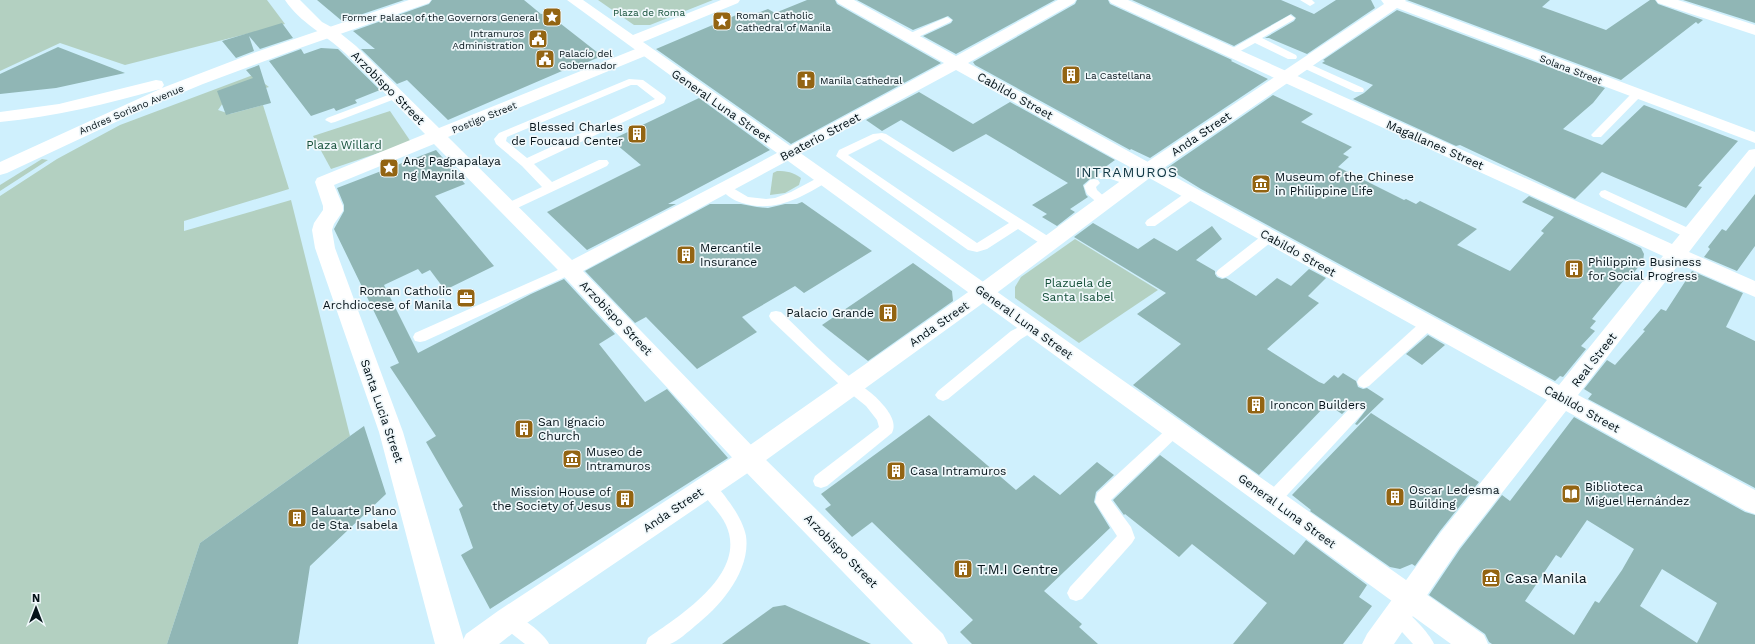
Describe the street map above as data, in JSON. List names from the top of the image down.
{
  "streets": {
    "street": [
      "Solana Street",
      "Arzobispo Street",
      "Cabildo Street",
      "General Luna Street",
      "Andres Soriano Avenue",
      "Postigo Street",
      "Anda Street",
      "Beaterio Street",
      "Magallanes Street",
      "Real Street",
      "Santa Lucia Street"
    ]
  },
  "crossings": [
    ["Solana Street", "Anda Street"],
    ["Arzobispo Street", "Andres Soriano Avenue"],
    ["Arzobispo Street", "Postigo Street"],
    ["Arzobispo Street", "Anda Street"],
    ["Arzobispo Street", "Beaterio Street"],
    ["Cabildo Street", "Anda Street"],
    ["Cabildo Street", "Beaterio Street"],
    ["Cabildo Street", "Real Street"],
    ["General Luna Street", "Postigo Street"],
    ["General Luna Street", "Anda Street"],
    ["General Luna Street", "Beaterio Street"],
    ["General Luna Street", "Real Street"],
    ["Postigo Street", "Santa Lucia Street"],
    ["Anda Street", "Magallanes Street"],
    ["Magallanes Street", "Real Street"]
  ],
  "districts": ["INTRAMUROS"],
  "parks": ["Plaza de Roma", "Plaza Willard", "Plazuela de Santa Isabel"],
  "places": {
    "place": ["Former Palace of the Governors General", "Roman Catholic Cathedral of Manila", "Ang Pagpapalaya ng Maynila"],
    "public building": ["Intramuros Administration", "Palacío del Gobernador"],
    "building": [
      "La Castellana",
      "Blessed Charles de Foucaud Center",
      "Mercantile Insurance",
      "Philippine Business for Social Progress",
      "Palacio Grande",
      "Ironcon Builders",
      "San Ignacio Church",
      "Casa Intramuros",
      "Oscar Ledesma Building",
      "Mission House of the Society of Jesus",
      "Baluarte Plano de Sta. Isabela",
      "T.M.I Centre"
    ],
    "church": ["Manila Cathedral"],
    "museum": ["Museum of the Chinese in Philippine Life", "Museo de Intramuros", "Casa Manila"],
    "office": ["Roman Catholic Archdiocese of Manila"],
    "library": ["Biblioteca Miguel Hernández"]
  },
  "north": "top"
}
